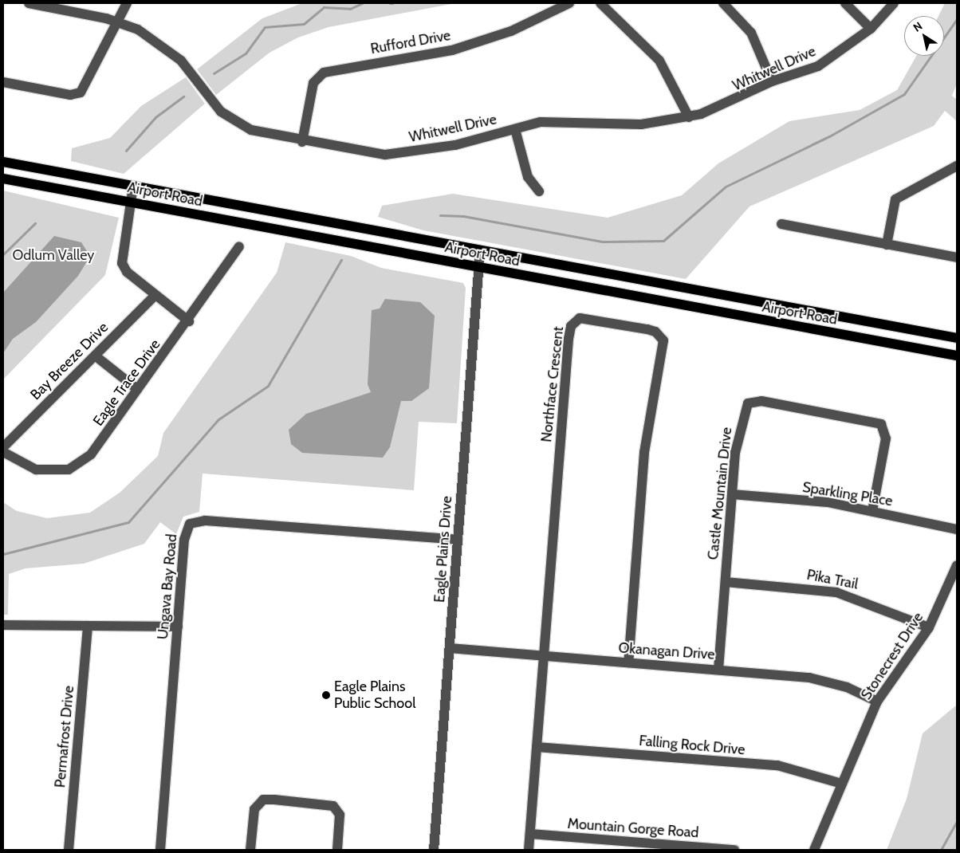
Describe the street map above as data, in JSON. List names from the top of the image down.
{
  "streets": {
    "main road": ["Airport Road"],
    "street": [
      "Rufford Drive",
      "Whitwell Drive",
      "Bay Breeze Drive",
      "Eagle Trace Drive",
      "Northface Crescent",
      "Castle Mountain Drive",
      "Sparkling Place",
      "Eagle Plains Drive",
      "Pika Trail",
      "Ungava Bay Road",
      "Okanagan Drive",
      "Stonecrest Drive",
      "Permafrost Drive",
      "Falling Rock Drive",
      "Mountain Gorge Road"
    ]
  },
  "crossings": [
    ["Rufford Drive", "Whitwell Drive"],
    ["Airport Road", "Eagle Plains Drive"],
    ["Northface Crescent", "Okanagan Drive"],
    ["Castle Mountain Drive", "Sparkling Place"],
    ["Castle Mountain Drive", "Pika Trail"],
    ["Castle Mountain Drive", "Okanagan Drive"],
    ["Eagle Plains Drive", "Ungava Bay Road"],
    ["Eagle Plains Drive", "Okanagan Drive"],
    ["Pika Trail", "Stonecrest Drive"],
    ["Okanagan Drive", "Stonecrest Drive"],
    ["Stonecrest Drive", "Falling Rock Drive"]
  ],
  "parks": ["Odlum Valley"],
  "places": ["Eagle Plains Public School"],
  "north": "top left"
}
